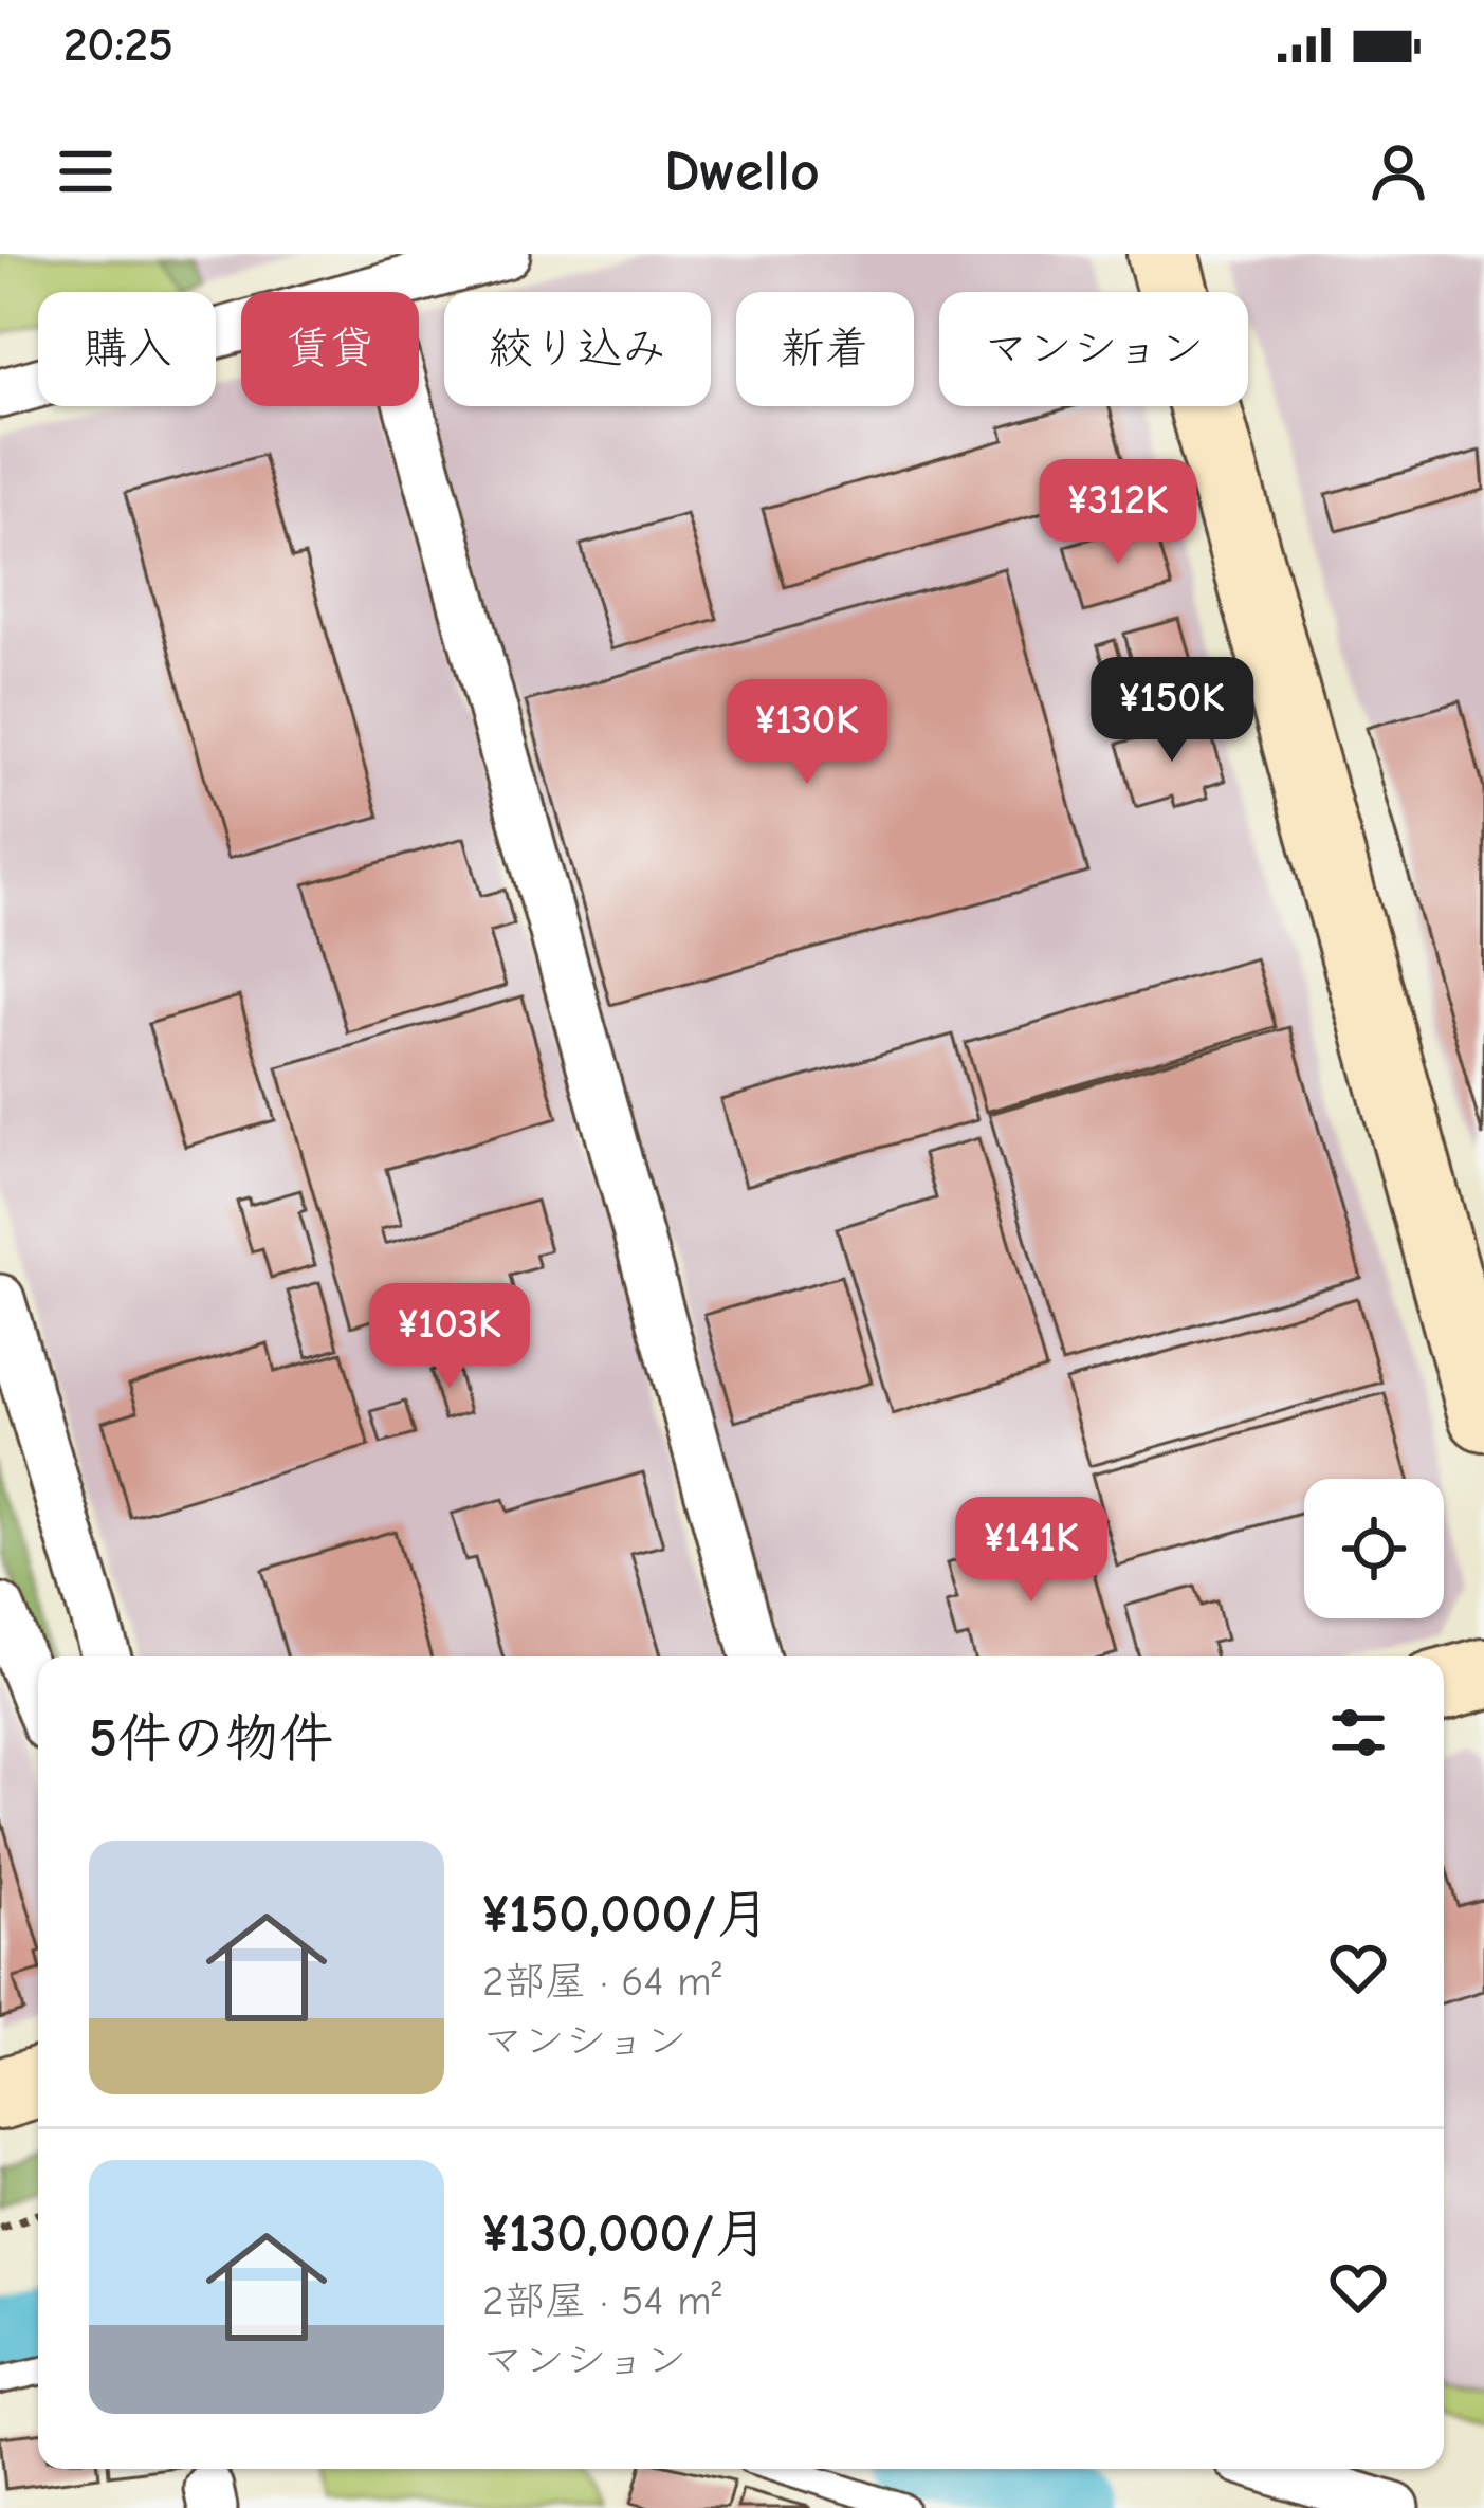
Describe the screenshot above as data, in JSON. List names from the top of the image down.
{
  "page": {
    "status": "20:25",
    "header": "Dwello",
    "chip": [
      "購入",
      "賃貸",
      "絞り込み",
      "新着",
      "マンション"
    ],
    "price": [
      "¥312K",
      "¥150K",
      "¥130K",
      "¥103K",
      "¥141K"
    ],
    "heading": "5件の物件",
    "list": [
      {
        "name": "¥150,000/月",
        "note": "2部屋 · 64 m² · マンション"
      },
      {
        "name": "¥130,000/月",
        "note": "2部屋 · 54 m² · マンション"
      }
    ]
  }
}
